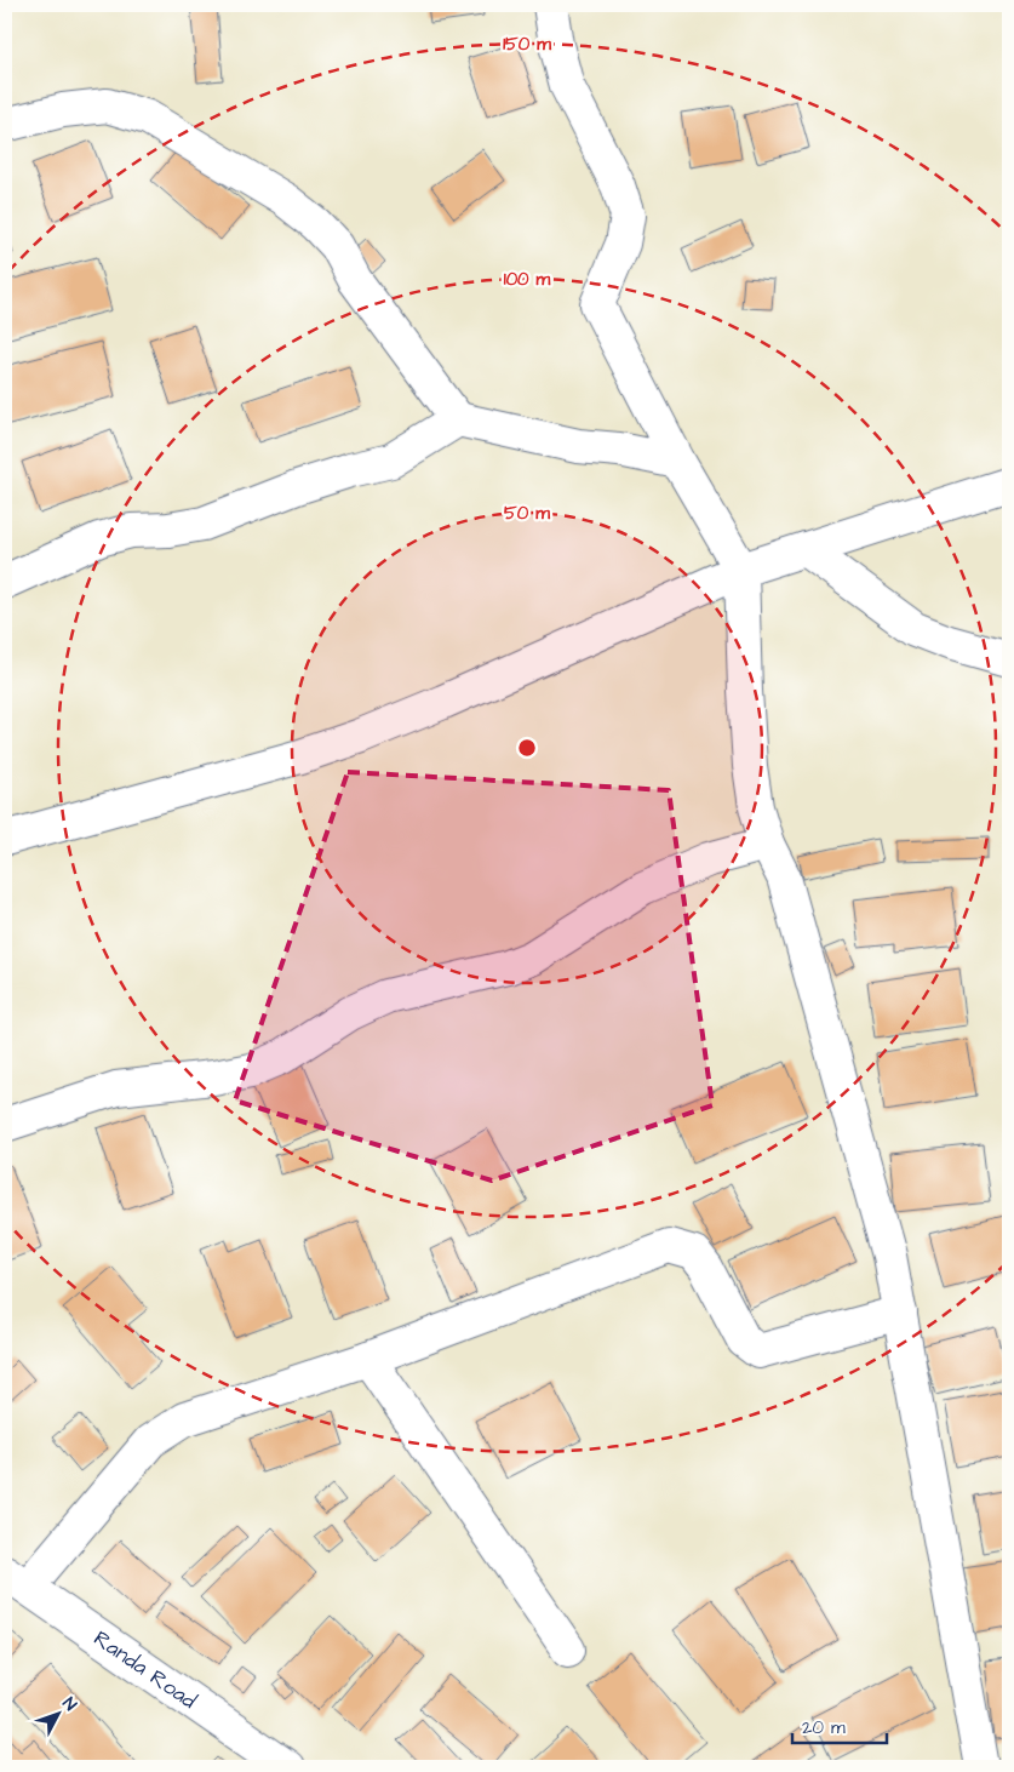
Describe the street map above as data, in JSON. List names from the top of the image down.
{
  "streets": {
    "street": ["Randa Road"]
  },
  "scale_bar": "20 m",
  "north": "top right",
  "rings": ["150 m", "100 m", "50 m"]
}
